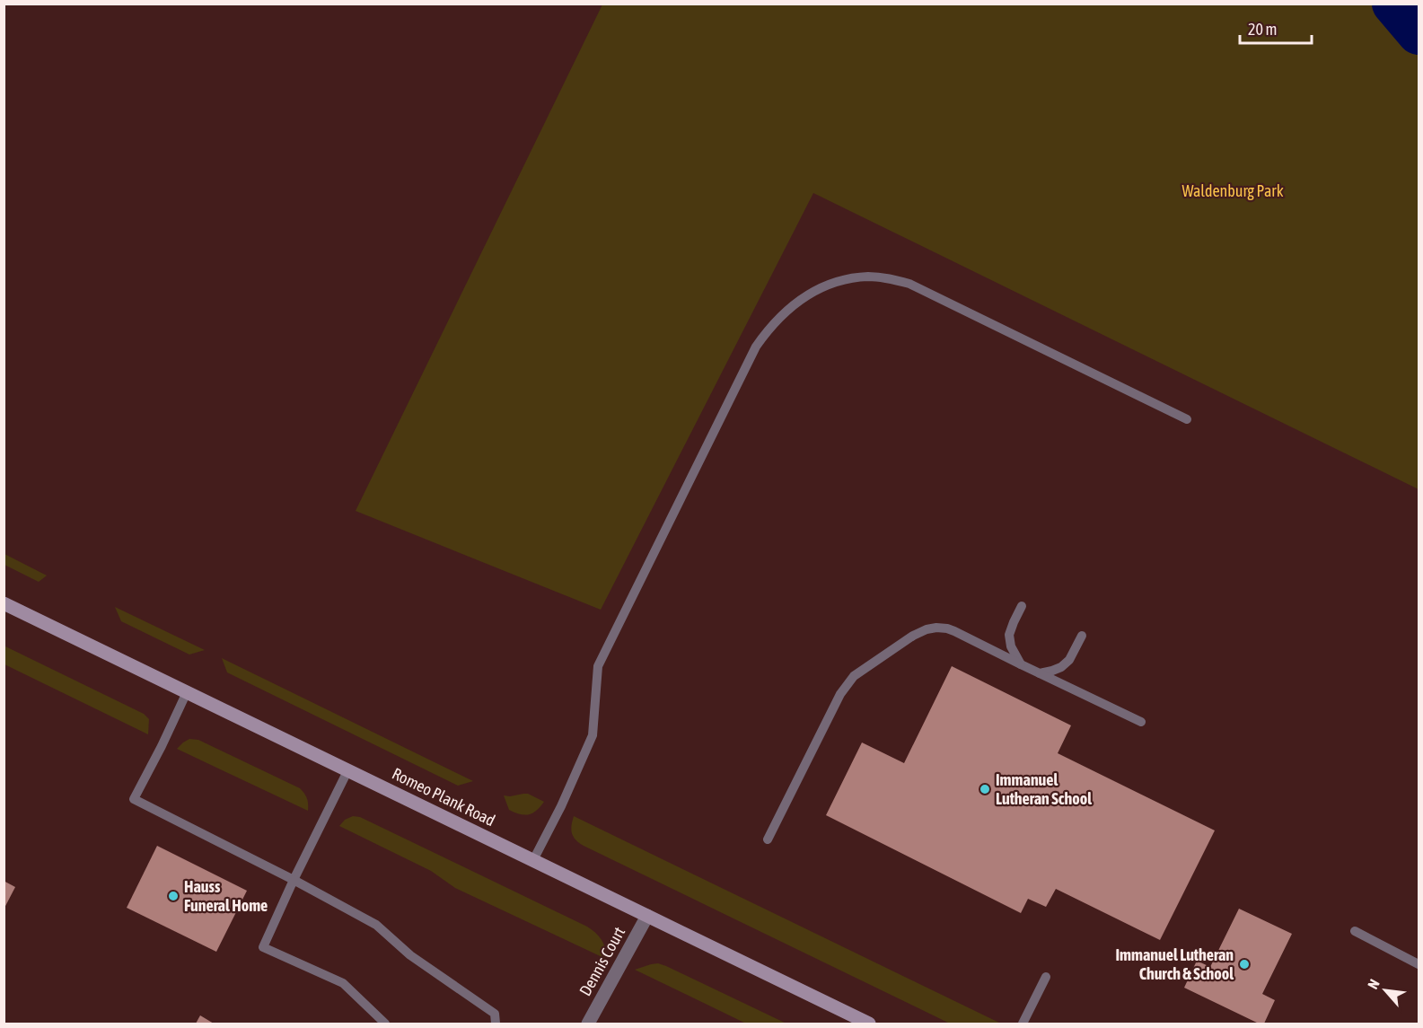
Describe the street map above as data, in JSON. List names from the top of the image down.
{
  "streets": {
    "main road": ["Romeo Plank Road"],
    "street": ["Dennis Court"]
  },
  "crossings": [
    ["Romeo Plank Road", "Dennis Court"]
  ],
  "parks": ["Waldenburg Park"],
  "places": ["Immanuel Lutheran School", "Hauss Funeral Home", "Immanuel Lutheran Church & School"],
  "scale_bar": "20 m",
  "north": "top left"
}
